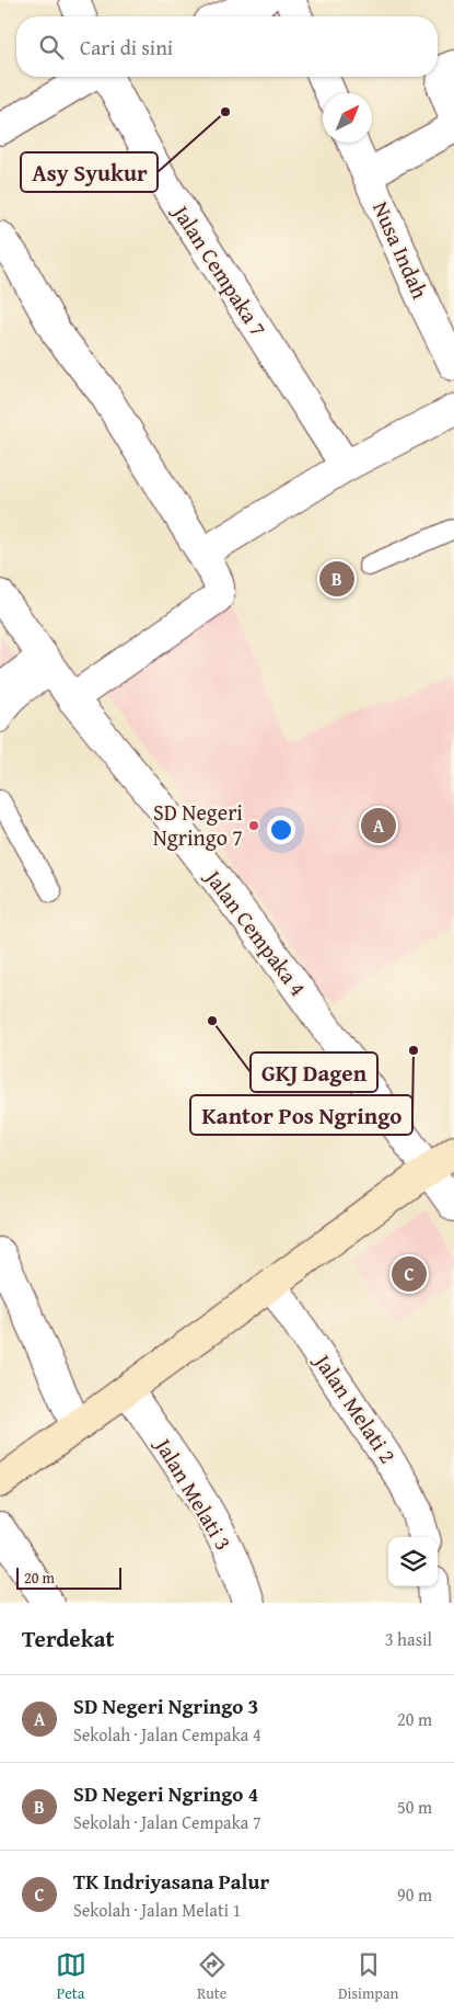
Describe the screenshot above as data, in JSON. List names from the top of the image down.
{
  "streets": {
    "street": [
      "Nusa Indah",
      "Jalan Cempaka 7",
      "Jalan Cempaka 4",
      "Jalan Melati 2",
      "Jalan Melati 3"
    ]
  },
  "places": [
    "Asy Syukur",
    "SD Negeri Ngringo 7",
    "GKJ Dagen",
    "Kantor Pos Ngringo"
  ],
  "scale_bar": "20 m",
  "north": "top right",
  "page": {
    "search": "Cari di sini",
    "pins": ["B", "A", "C"],
    "scale": "20 m",
    "heading": ["Terdekat", "3 hasil"],
    "list": [
      {
        "mark": "A",
        "name": "SD Negeri Ngringo 3",
        "note": "Sekolah · Jalan Cempaka 4",
        "value": "20 m"
      },
      {
        "mark": "B",
        "name": "SD Negeri Ngringo 4",
        "note": "Sekolah · Jalan Cempaka 7",
        "value": "50 m"
      },
      {
        "mark": "C",
        "name": "TK Indriyasana Palur",
        "note": "Sekolah · Jalan Melati 1",
        "value": "90 m"
      }
    ],
    "nav": ["Peta", "Rute", "Disimpan"]
  }
}
